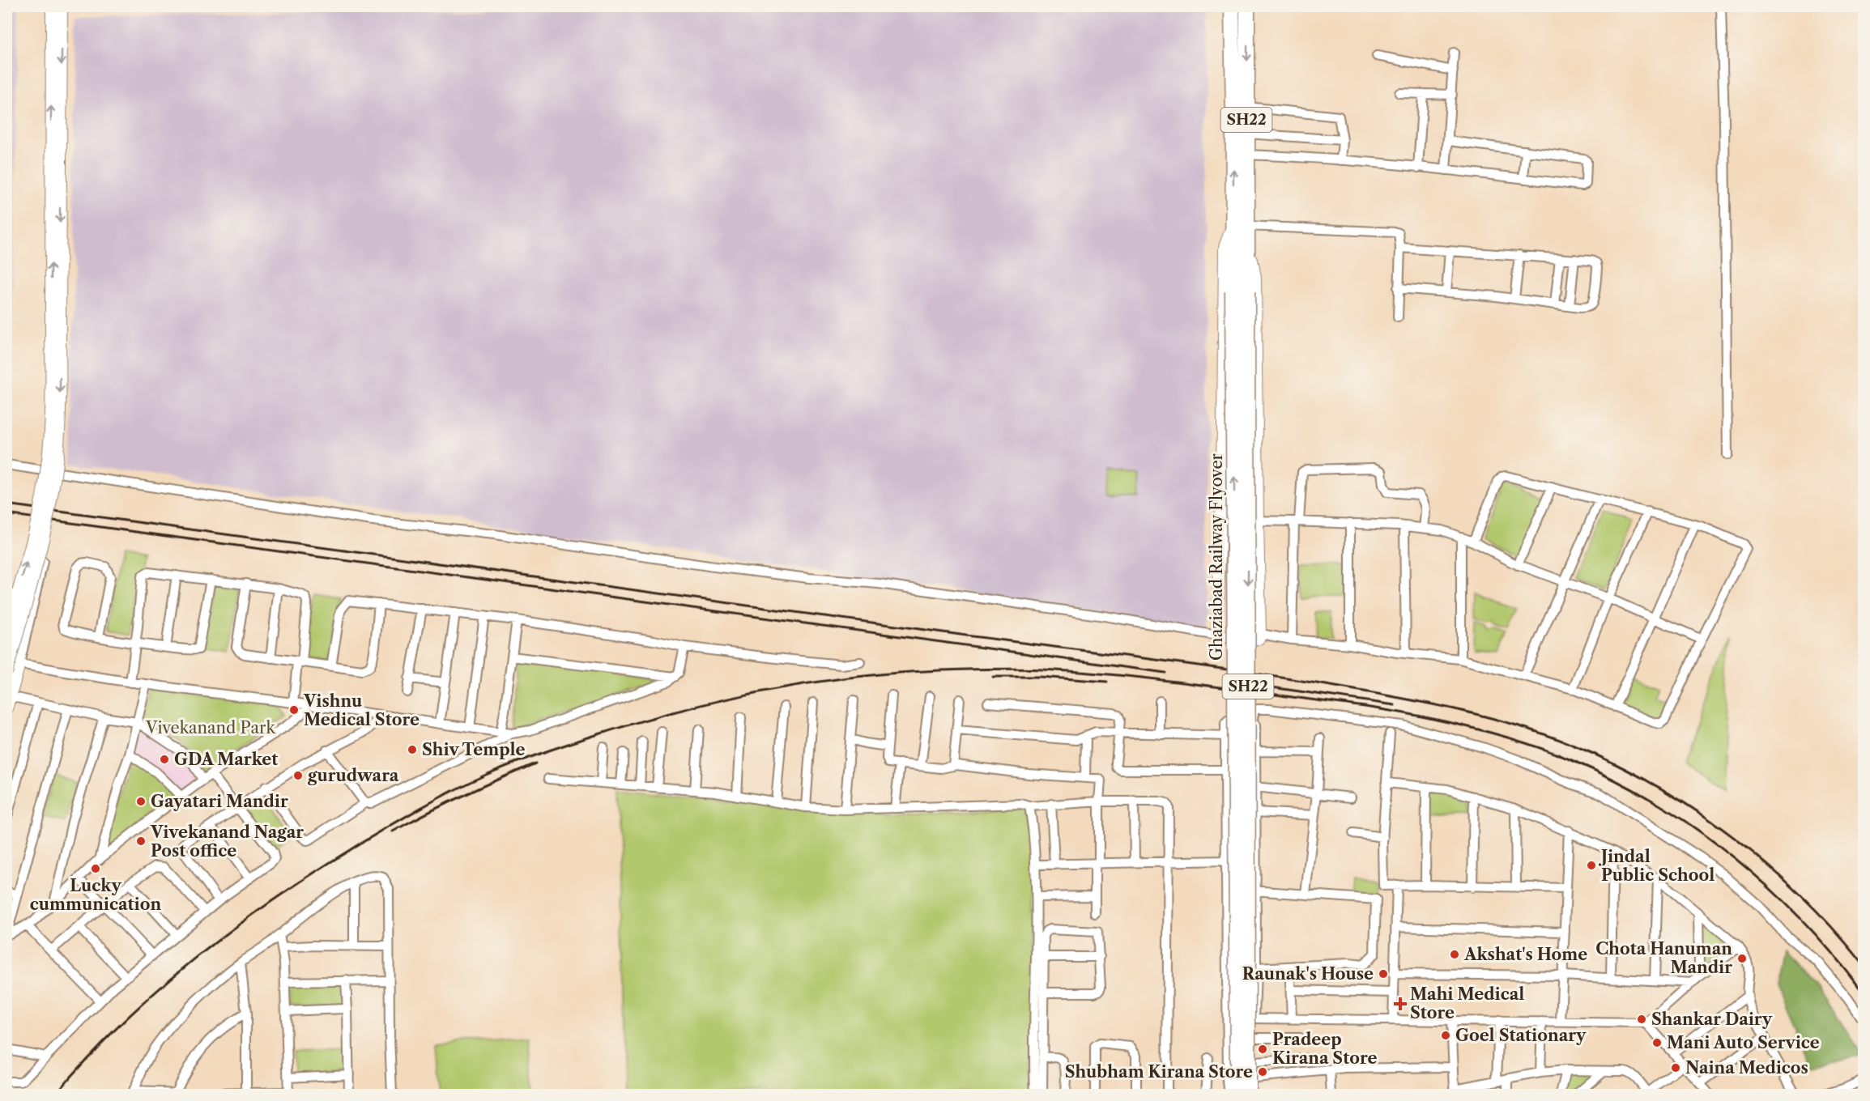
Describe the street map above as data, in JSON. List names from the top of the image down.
{
  "streets": {
    "highway": ["SH22", "Ghaziabad Railway Flyover"]
  },
  "crossings": [
    ["SH22", "Ghaziabad Railway Flyover"]
  ],
  "parks": ["Vivekanand Park"],
  "places": {
    "other": [
      "Vishnu Medical Store",
      "Shiv Temple",
      "GDA Market",
      "gurudwara",
      "Gayatari Mandir",
      "Vivekanand Nagar Post office",
      "Jindal Public School",
      "Lucky cummunication",
      "Akshat's Home",
      "Chota Hanuman Mandir",
      "Raunak's House",
      "Shankar Dairy",
      "Goel Stationary",
      "Mani Auto Service",
      "Pradeep Kirana Store",
      "Naina Medicos",
      "Shubham Kirana Store"
    ],
    "health": ["Mahi Medical Store"]
  }
}
